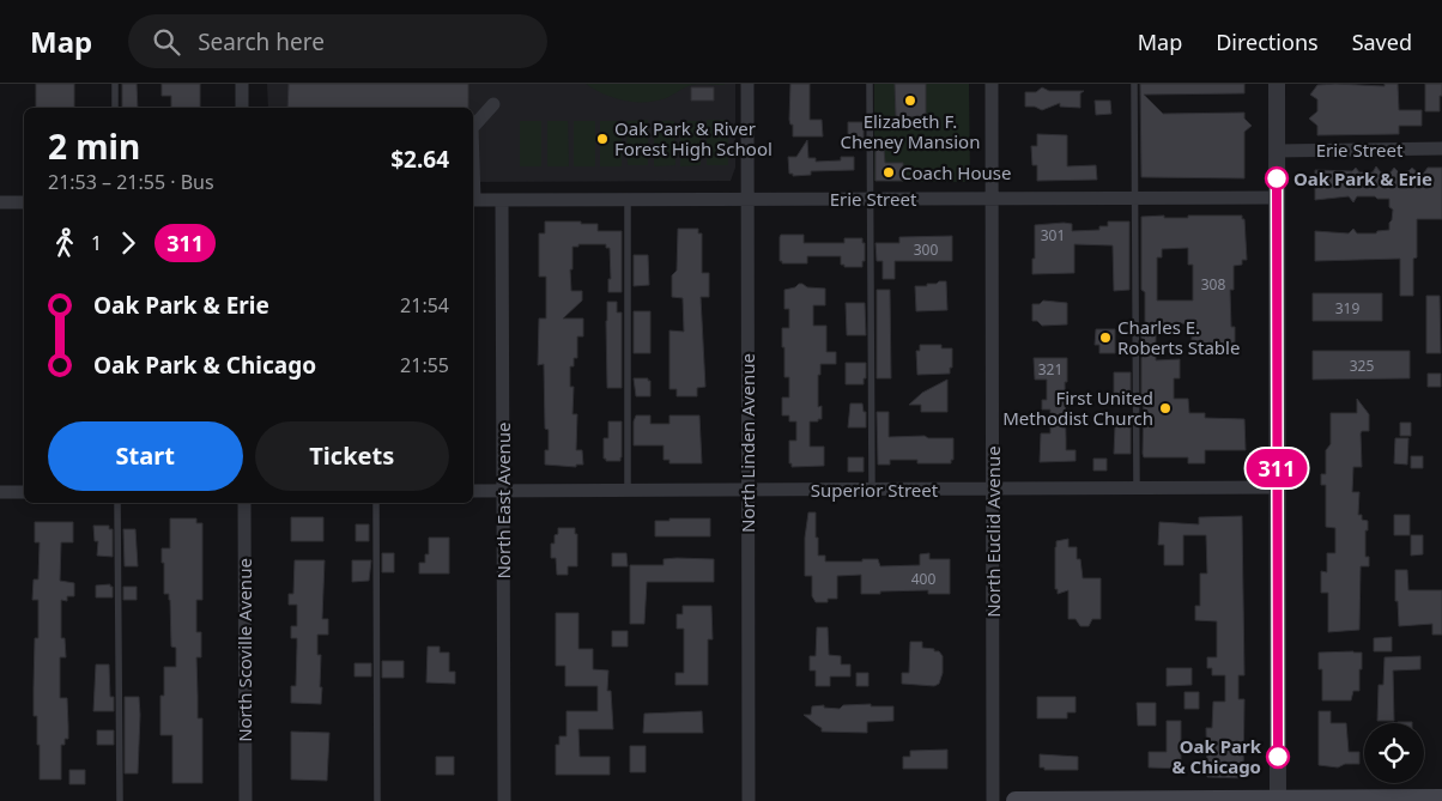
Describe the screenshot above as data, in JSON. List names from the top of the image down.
{
  "streets": {
    "street": [
      "Erie Street",
      "North Linden Avenue",
      "Superior Street",
      "North East Avenue",
      "North Euclid Avenue",
      "North Scoville Avenue"
    ]
  },
  "crossings": [
    ["Erie Street", "North Linden Avenue"],
    ["Erie Street", "North East Avenue"],
    ["Erie Street", "North Euclid Avenue"],
    ["North Linden Avenue", "Superior Street"],
    ["Superior Street", "North East Avenue"],
    ["Superior Street", "North Euclid Avenue"]
  ],
  "places": [
    "Elizabeth F. Cheney Mansion",
    "Oak Park & River Forest High School",
    "Coach House",
    "Oak Park & Erie",
    "Charles E. Roberts Stable",
    "First United Methodist Church",
    "Oak Park & Chicago"
  ],
  "lines": ["bus line 311"],
  "house_numbers": [
    "301",
    "300",
    "308",
    "319",
    "325",
    "321",
    "400"
  ],
  "page": {
    "header": "Map",
    "search": "Search here",
    "nav": ["Map", "Directions", "Saved"],
    "on_map": "311",
    "heading": ["2 min", "21:53 – 21:55 · Bus", "$2.64"],
    "legs": ["1", "311"],
    "list": [
      {
        "name": "Oak Park & Erie",
        "value": "21:54"
      },
      {
        "name": "Oak Park & Chicago",
        "value": "21:55"
      }
    ],
    "buttons": ["Start", "Tickets"]
  }
}
